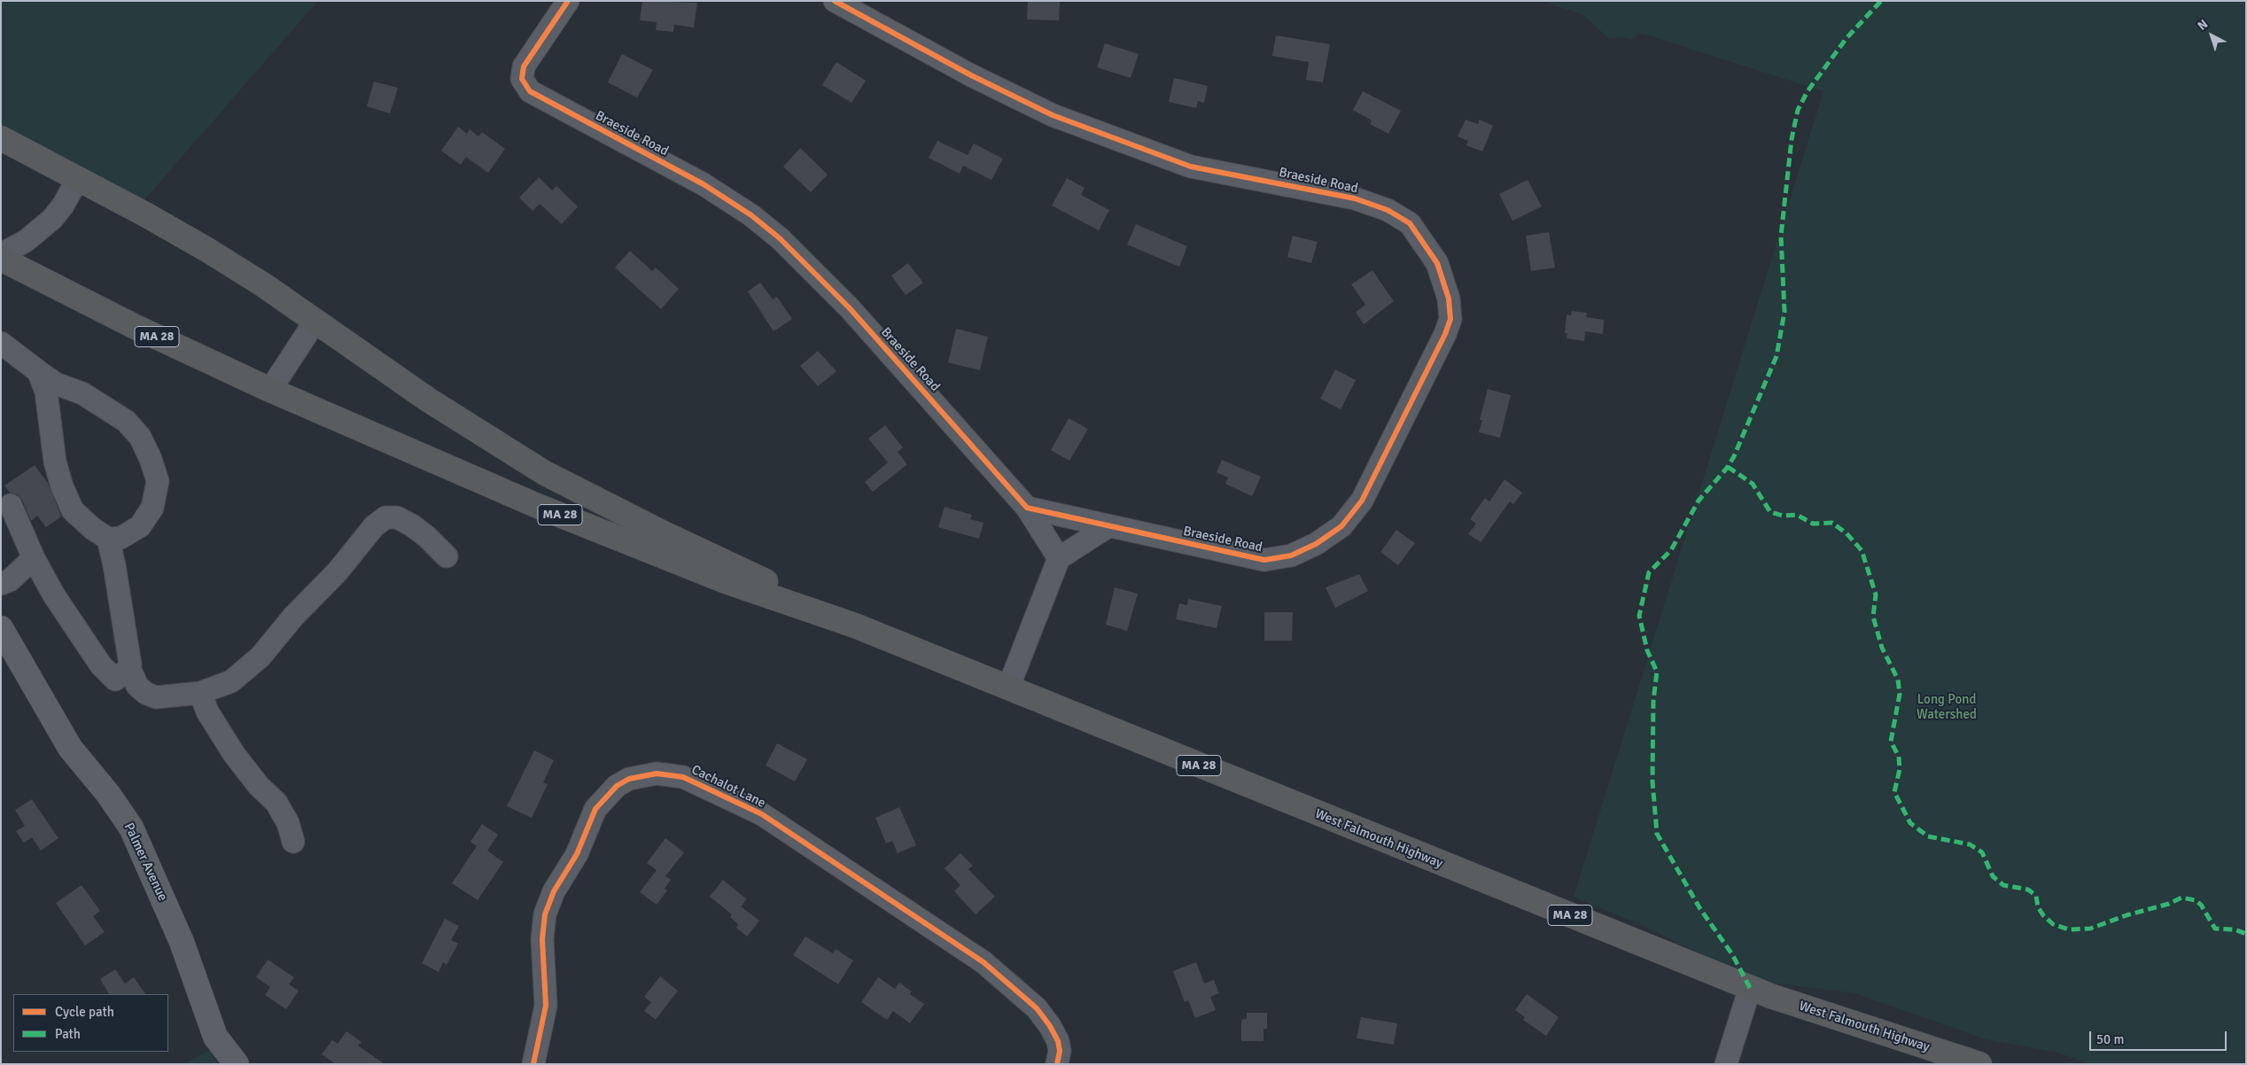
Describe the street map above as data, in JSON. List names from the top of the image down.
{
  "streets": {
    "highway": ["MA 28", "West Falmouth Highway"],
    "main road": ["Palmer Avenue"],
    "street": ["Braeside Road", "Cachalot Lane"]
  },
  "crossings": [
    ["MA 28", "West Falmouth Highway"]
  ],
  "parks": ["Long Pond Watershed"],
  "legend": ["Cycle path", "Path"],
  "scale_bar": "50 m",
  "north": "top left"
}
